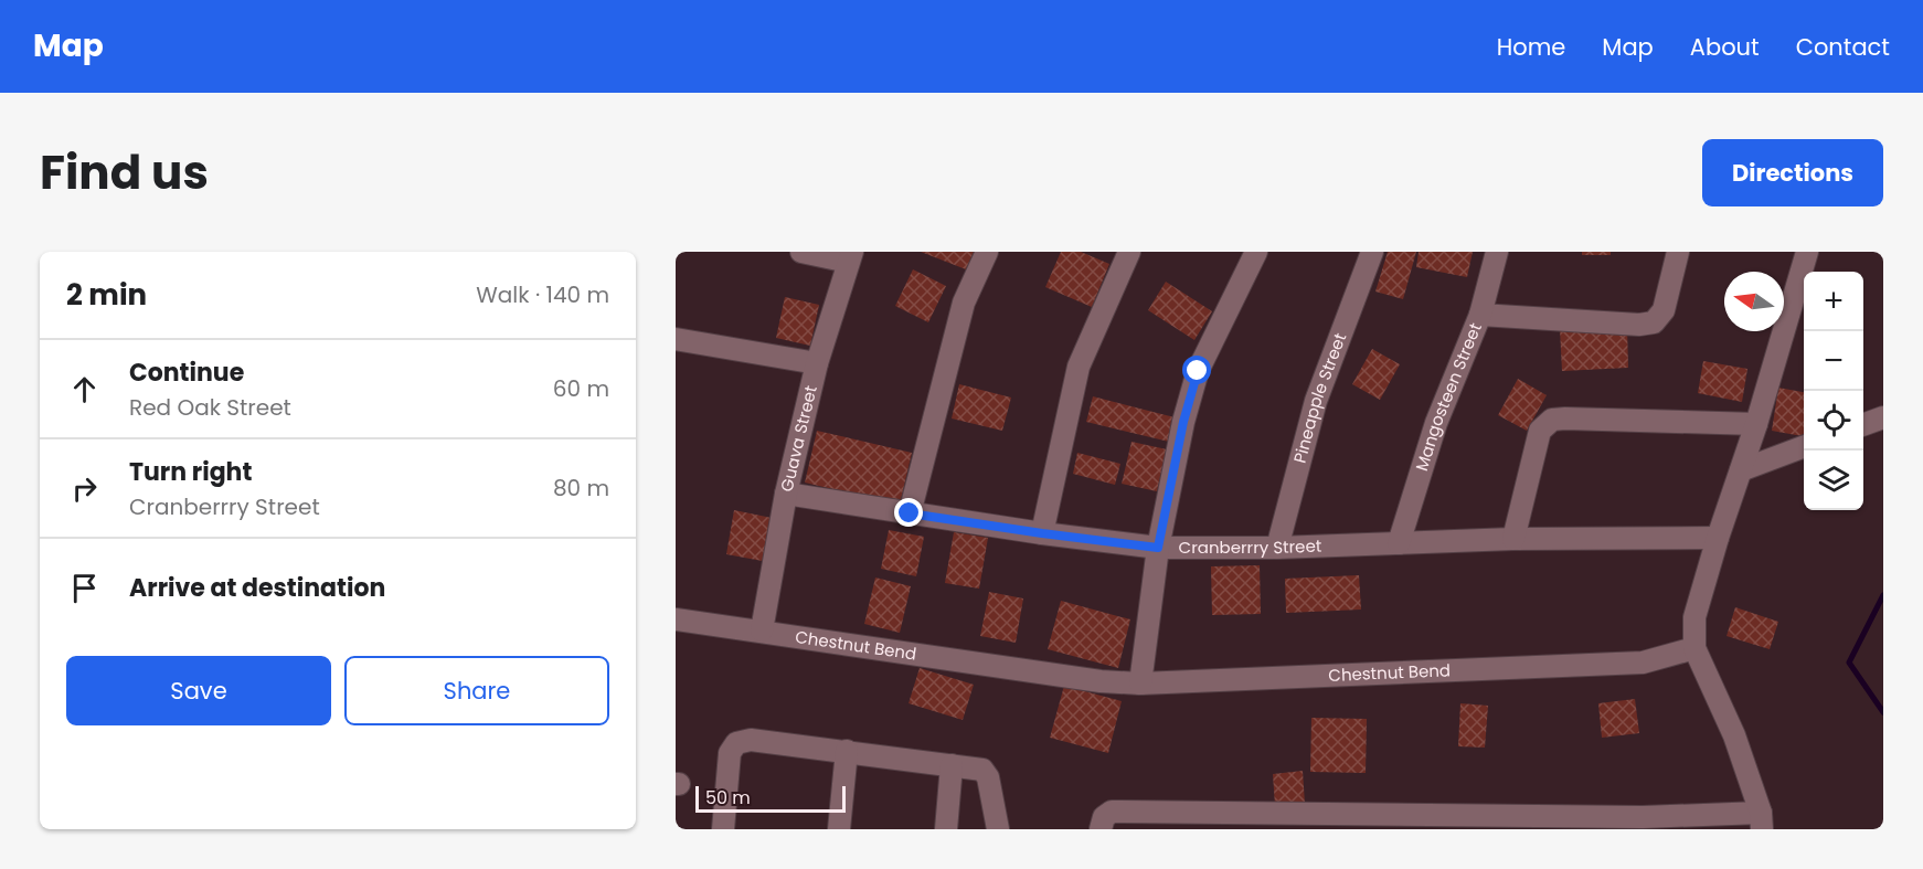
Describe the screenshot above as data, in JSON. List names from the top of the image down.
{
  "streets": {
    "street": [
      "Mangosteen Street",
      "Pineapple Street",
      "Guava Street",
      "Cranberrry Street",
      "Chestnut Bend"
    ]
  },
  "crossings": [
    ["Mangosteen Street", "Cranberrry Street"],
    ["Pineapple Street", "Cranberrry Street"],
    ["Guava Street", "Cranberrry Street"],
    ["Guava Street", "Chestnut Bend"]
  ],
  "scale_bar": "50 m",
  "north": "left",
  "page": {
    "header": "Map",
    "nav": [
      "Home",
      "Map",
      "About",
      "Contact"
    ],
    "title": "Find us",
    "buttons": [
      "Directions",
      ["Save", "Share"]
    ],
    "heading": ["2 min", "Walk · 140 m"],
    "map_buttons": ["+", "−"],
    "list": [
      ["Continue", "Red Oak Street", "60 m"],
      ["Turn right", "Cranberrry Street", "80 m"],
      "Arrive at destination"
    ],
    "scale": "50 m"
  }
}
